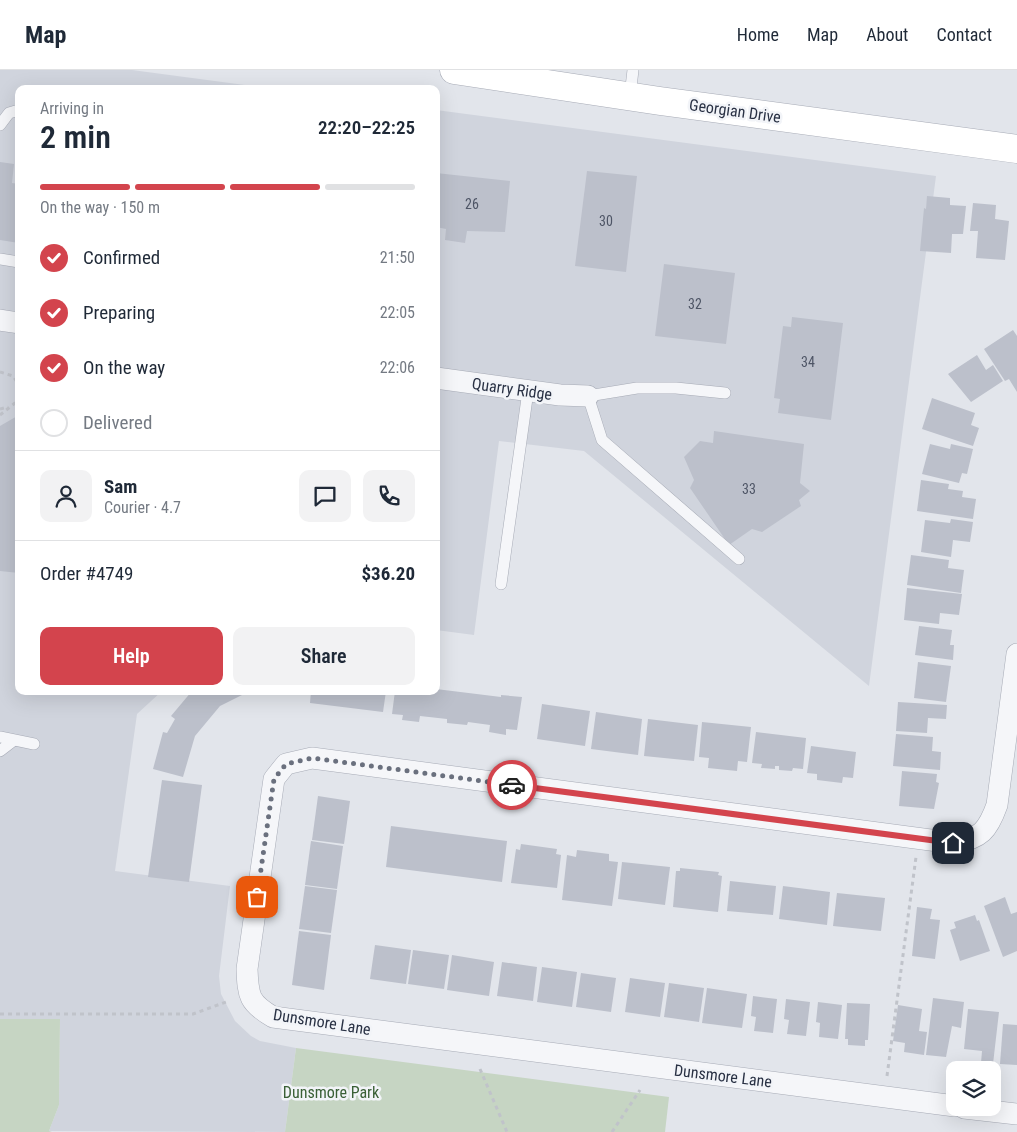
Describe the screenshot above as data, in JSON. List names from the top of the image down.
{
  "streets": {
    "main road": ["Georgian Drive"],
    "street": ["Quarry Ridge", "Dunsmore Lane"]
  },
  "parks": ["Dunsmore Park"],
  "house_numbers": [
    "26",
    "30",
    "32",
    "34",
    "33"
  ],
  "page": {
    "header": "Map",
    "nav": [
      "Home",
      "Map",
      "About",
      "Contact"
    ],
    "heading": ["2 min", "Arriving in", "22:20–22:25"],
    "panel": [
      "Sam",
      "Courier · 4.7",
      "Order #4749",
      "$36.20"
    ],
    "bar": "On the way · 150 m",
    "list": [
      ["Confirmed", "21:50"],
      ["Preparing", "22:05"],
      ["On the way", "22:06"],
      "Delivered"
    ],
    "buttons": ["Help", "Share"]
  }
}
